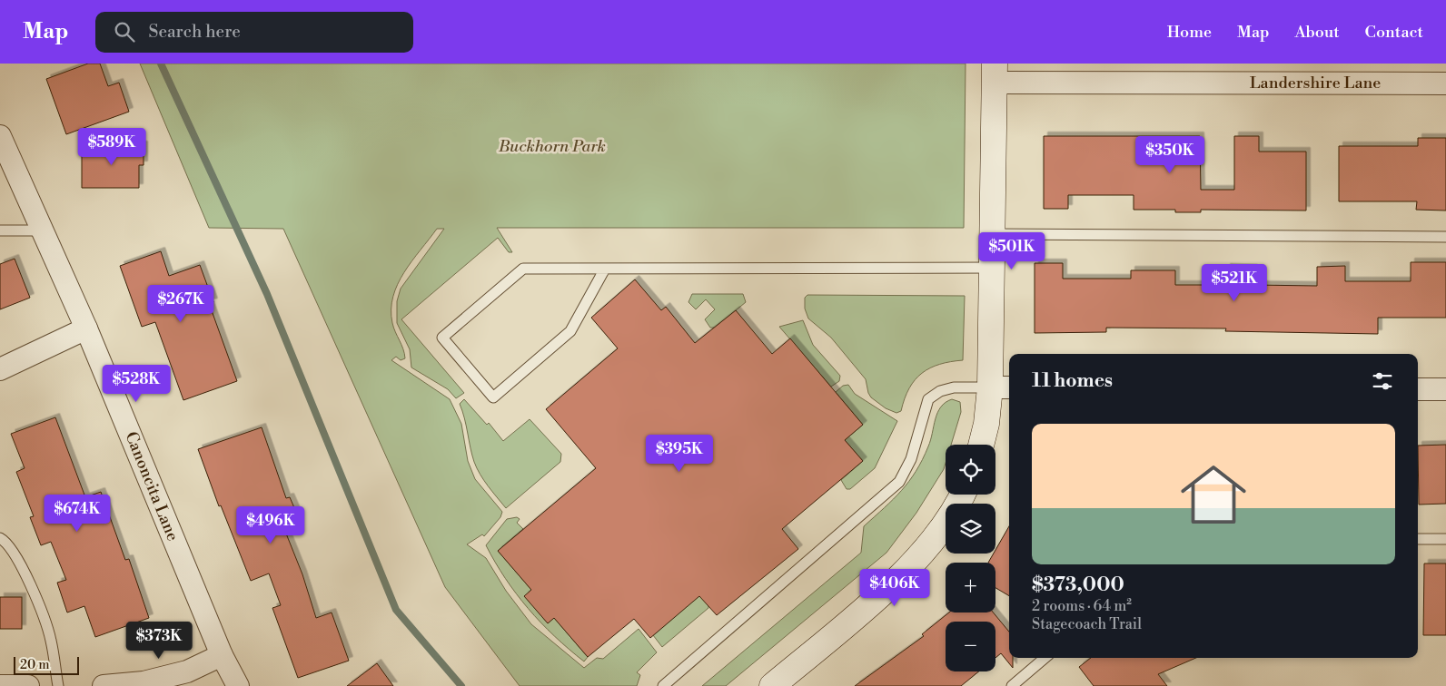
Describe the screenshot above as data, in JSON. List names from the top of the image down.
{
  "streets": {
    "street": ["Landershire Lane", "Canoncita Lane"]
  },
  "parks": ["Buckhorn Park"],
  "scale_bar": "20 m",
  "page": {
    "header": "Map",
    "search": "Search here",
    "nav": [
      "Home",
      "Map",
      "About",
      "Contact"
    ],
    "price": [
      "$589K",
      "$350K",
      "$501K",
      "$521K",
      "$267K",
      "$528K",
      "$395K",
      "$674K",
      "$496K",
      "$406K",
      "$373K"
    ],
    "heading": "11 homes",
    "list": [
      {
        "name": "$373,000",
        "note": "2 rooms · 64 m² · Stagecoach Trail"
      }
    ],
    "map_buttons": ["+", "−"],
    "scale": "20 m"
  }
}
